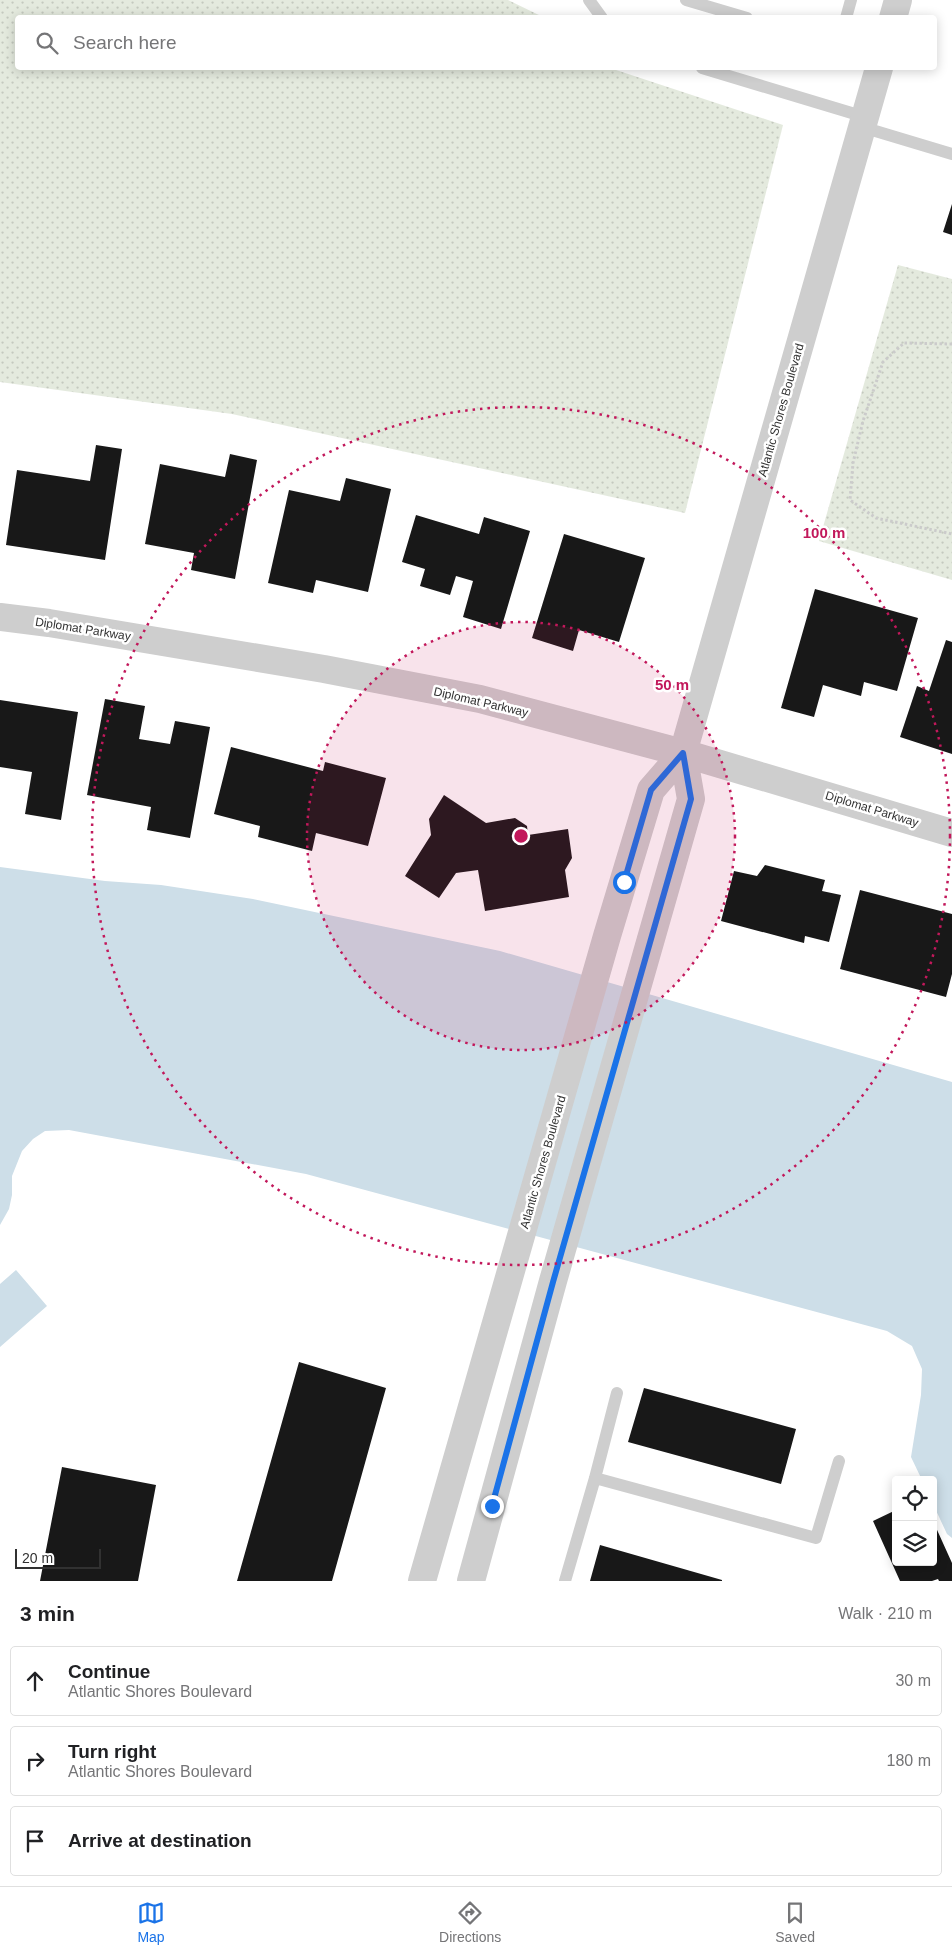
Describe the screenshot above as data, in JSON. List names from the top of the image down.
{
  "streets": {
    "street": ["Atlantic Shores Boulevard", "Diplomat Parkway"]
  },
  "crossings": [
    ["Atlantic Shores Boulevard", "Diplomat Parkway"]
  ],
  "scale_bar": "20 m",
  "page": {
    "search": "Search here",
    "scale": "20 m",
    "heading": ["3 min", "Walk · 210 m"],
    "list": [
      ["Continue", "Atlantic Shores Boulevard", "30 m"],
      ["Turn right", "Atlantic Shores Boulevard", "180 m"],
      "Arrive at destination"
    ],
    "nav": ["Map", "Directions", "Saved"]
  },
  "rings": ["100 m", "50 m"]
}
